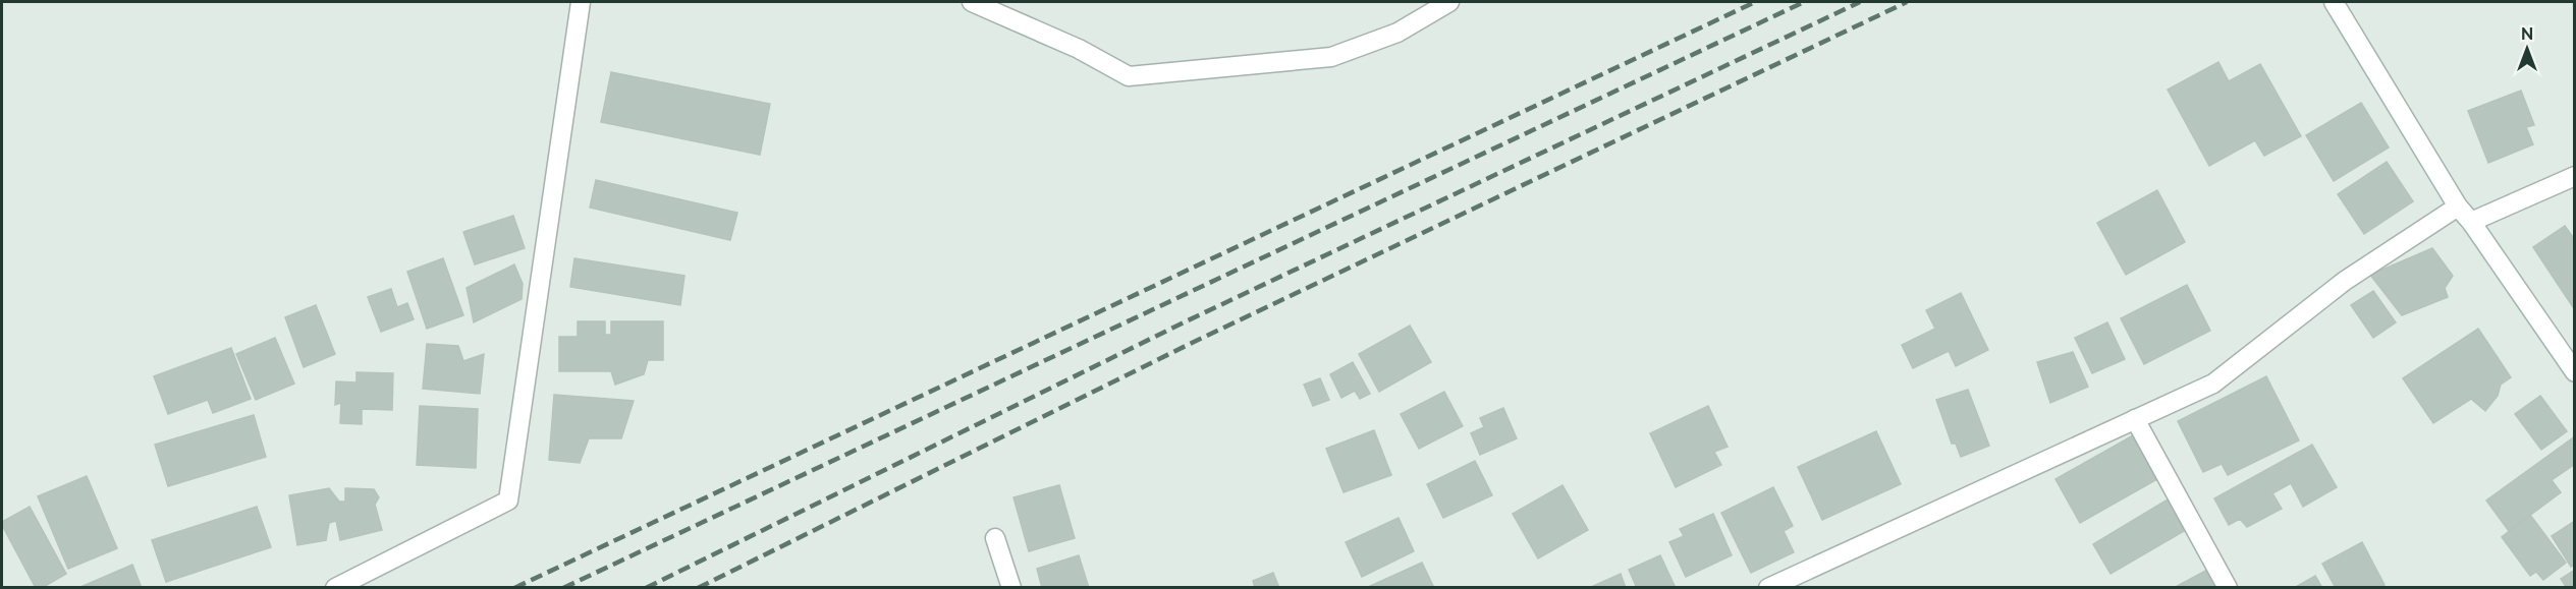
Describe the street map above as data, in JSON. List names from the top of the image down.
{
  "north": "top"
}
